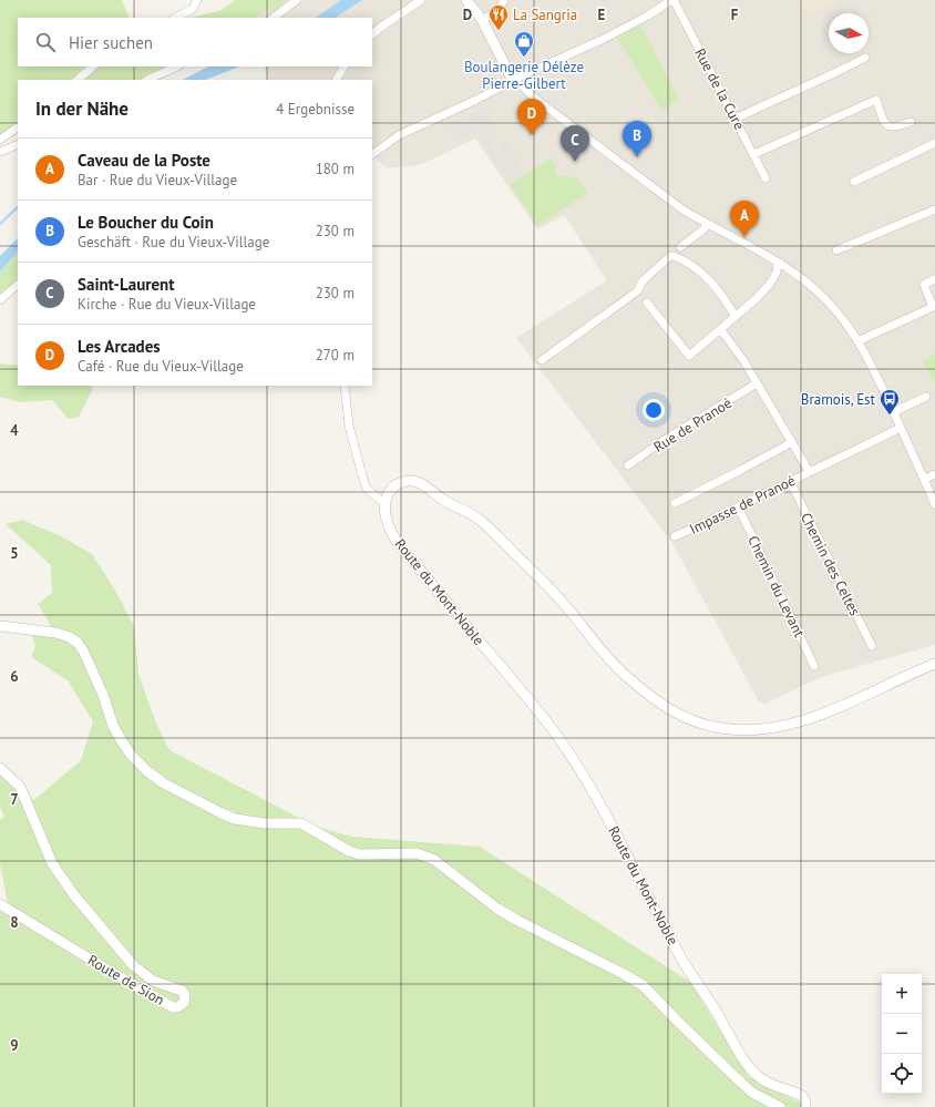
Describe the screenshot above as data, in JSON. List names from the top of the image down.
{
  "streets": {
    "street": [
      "Rue de la Cure",
      "Rue de Pranoé",
      "Impasse de Pranoé",
      "Chemin des Celtes",
      "Chemin du Levant",
      "Route du Mont-Noble",
      "Route de Sion"
    ]
  },
  "crossings": [
    ["Impasse de Pranoé", "Chemin des Celtes"],
    ["Impasse de Pranoé", "Chemin du Levant"]
  ],
  "places": {
    "restaurant": ["La Sangria"],
    "shop": ["Boulangerie Délèze Pierre-Gilbert"],
    "bus stop": ["Bramois, Est"]
  },
  "north": "right",
  "page": {
    "search": "Hier suchen",
    "heading": ["In der Nähe", "4 Ergebnisse"],
    "pins": [
      "D",
      "B",
      "C",
      "A"
    ],
    "list": [
      {
        "mark": "A",
        "name": "Caveau de la Poste",
        "note": "Bar · Rue du Vieux-Village",
        "value": "180 m"
      },
      {
        "mark": "B",
        "name": "Le Boucher du Coin",
        "note": "Geschäft · Rue du Vieux-Village",
        "value": "230 m"
      },
      {
        "mark": "C",
        "name": "Saint-Laurent",
        "note": "Kirche · Rue du Vieux-Village",
        "value": "230 m"
      },
      {
        "mark": "D",
        "name": "Les Arcades",
        "note": "Café · Rue du Vieux-Village",
        "value": "270 m"
      }
    ],
    "map_buttons": ["+", "−"]
  },
  "grid": {
    "columns": ["D", "E", "F"],
    "rows": [
      "4",
      "5",
      "6",
      "7",
      "8",
      "9"
    ]
  }
}
